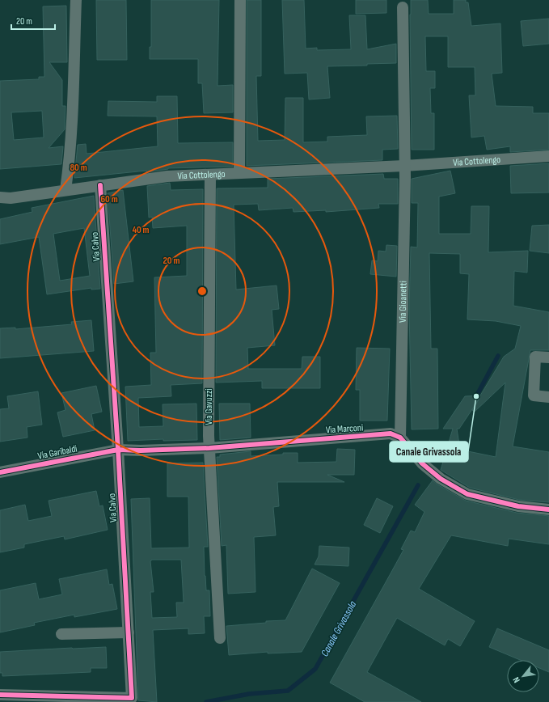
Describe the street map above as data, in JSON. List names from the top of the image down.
{
  "streets": {
    "street": [
      "Via Cottolengo",
      "Via Calvo",
      "Via Gioanetti",
      "Via Gavuzzi",
      "Via Marconi",
      "Via Garibaldi"
    ]
  },
  "crossings": [
    ["Via Cottolengo", "Via Calvo"],
    ["Via Cottolengo", "Via Gioanetti"],
    ["Via Cottolengo", "Via Gavuzzi"],
    ["Via Calvo", "Via Marconi"],
    ["Via Calvo", "Via Garibaldi"],
    ["Via Gioanetti", "Via Marconi"],
    ["Via Gavuzzi", "Via Marconi"],
    ["Via Marconi", "Via Garibaldi"]
  ],
  "water": ["Canale Grivassola"],
  "places": ["Canale Grivassola"],
  "scale_bar": "20 m",
  "north": "bottom left",
  "rings": [
    "80 m",
    "60 m",
    "40 m",
    "20 m"
  ]
}
